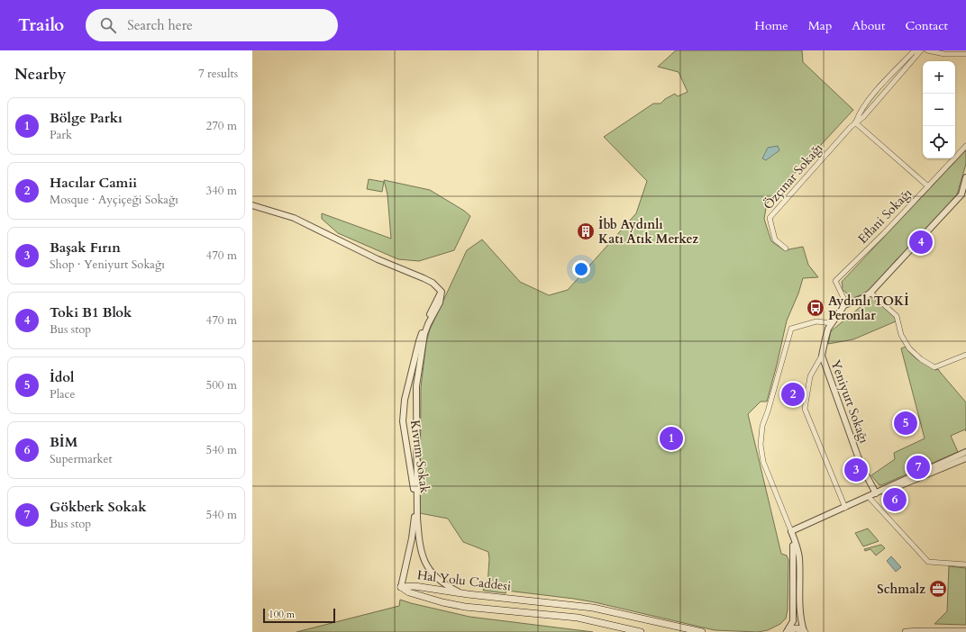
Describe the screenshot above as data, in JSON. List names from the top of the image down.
{
  "streets": {
    "main road": ["Hal Yolu Caddesi"],
    "street": [
      "Özçınar Sokağı",
      "Eflani Sokağı",
      "Yeniyurt Sokağı",
      "Kıvrım Sokak"
    ]
  },
  "crossings": [
    ["Eflani Sokağı", "Yeniyurt Sokağı"],
    ["Kıvrım Sokak", "Hal Yolu Caddesi"]
  ],
  "places": {
    "building": ["İbb Aydınlı Katı Atık Merkez"],
    "bus stop": ["Aydınlı TOKİ Peronlar"],
    "office": ["Schmalz"]
  },
  "scale_bar": "100 m",
  "page": {
    "header": "Trailo",
    "search": "Search here",
    "nav": [
      "Home",
      "Map",
      "About",
      "Contact"
    ],
    "heading": ["Nearby", "7 results"],
    "map_buttons": ["+", "−"],
    "list": [
      {
        "mark": "1",
        "name": "Bölge Parkı",
        "note": "Park",
        "value": "270 m"
      },
      {
        "mark": "2",
        "name": "Hacılar Camii",
        "note": "Mosque · Ayçiçeği Sokağı",
        "value": "340 m"
      },
      {
        "mark": "3",
        "name": "Başak Fırın",
        "note": "Shop · Yeniyurt Sokağı",
        "value": "470 m"
      },
      {
        "mark": "4",
        "name": "Toki B1 Blok",
        "note": "Bus stop",
        "value": "470 m"
      },
      {
        "mark": "5",
        "name": "İdol",
        "note": "Place",
        "value": "500 m"
      },
      {
        "mark": "6",
        "name": "BİM",
        "note": "Supermarket",
        "value": "540 m"
      },
      {
        "mark": "7",
        "name": "Gökberk Sokak",
        "note": "Bus stop",
        "value": "540 m"
      }
    ],
    "pins": [
      "4",
      "2",
      "5",
      "1",
      "7",
      "3",
      "6"
    ],
    "scale": "100 m"
  }
}
